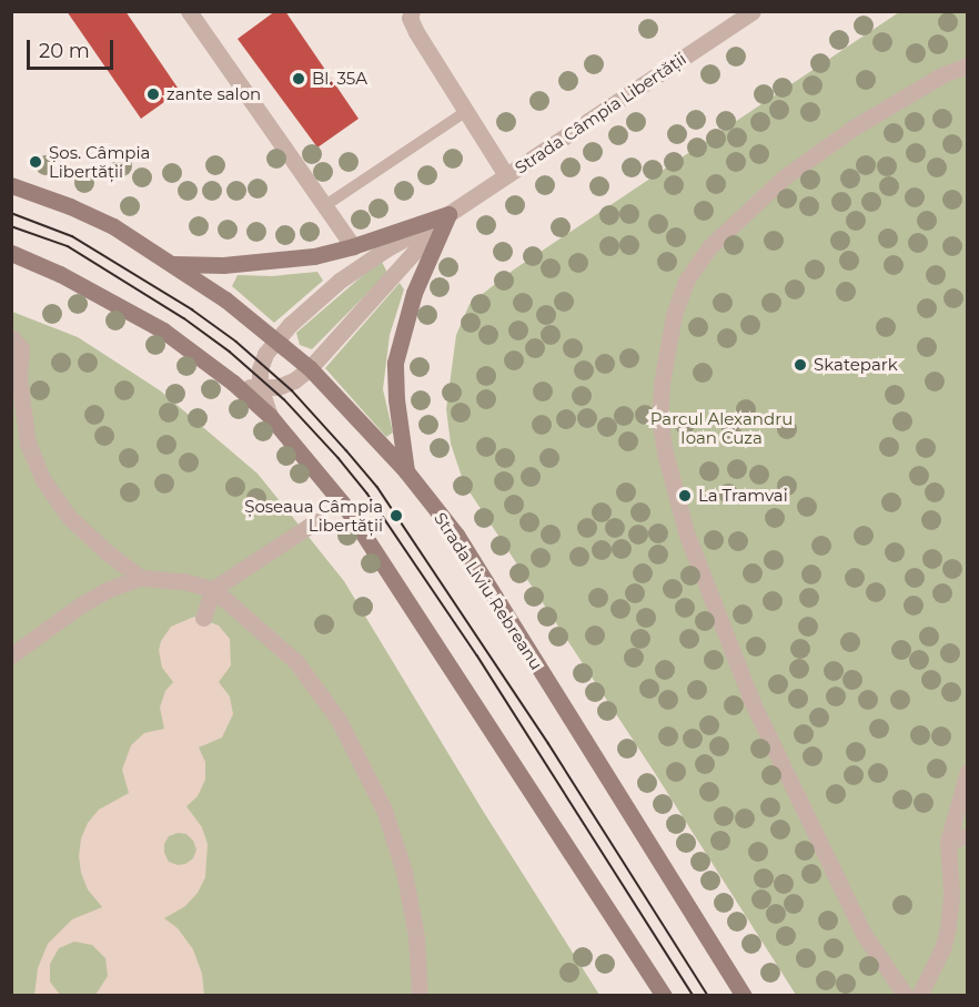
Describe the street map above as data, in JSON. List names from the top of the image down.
{
  "streets": {
    "main road": ["Strada Liviu Rebreanu"],
    "street": ["Strada Câmpia Libertății"]
  },
  "crossings": [
    ["Strada Câmpia Libertății", "Strada Liviu Rebreanu"]
  ],
  "parks": ["Parcul Alexandru Ioan Cuza"],
  "places": [
    "Bl. 35A",
    "zante salon",
    "Șos. Câmpia Libertății",
    "Skatepark",
    "La Tramvai",
    "Șoseaua Câmpia Libertății"
  ],
  "scale_bar": "20 m"
}
